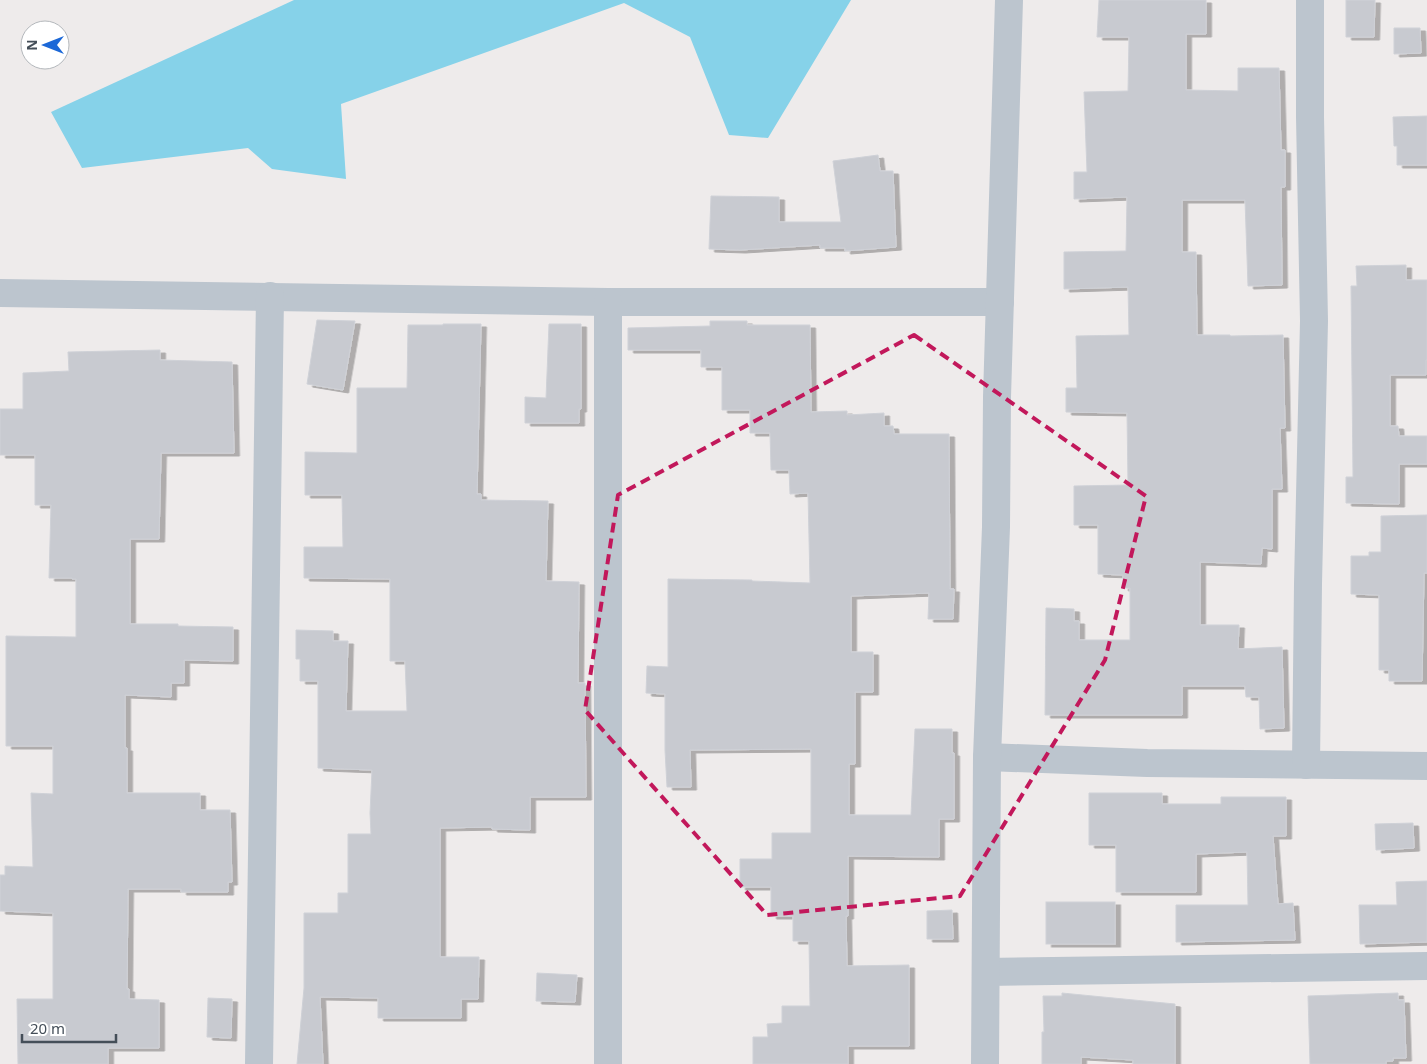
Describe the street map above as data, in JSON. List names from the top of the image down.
{
  "scale_bar": "20 m",
  "north": "left"
}
